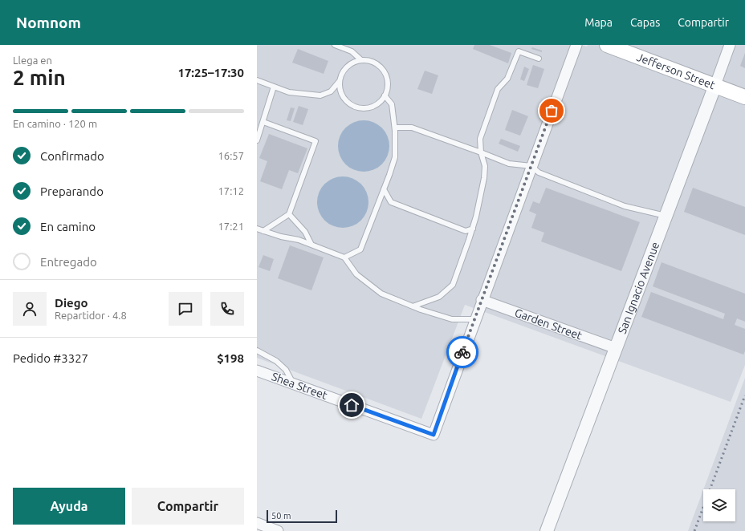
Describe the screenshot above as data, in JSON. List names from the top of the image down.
{
  "streets": {
    "main road": ["Jefferson Street"],
    "street": ["San Ignacio Avenue", "Garden Street", "Shea Street"]
  },
  "crossings": [
    ["Jefferson Street", "San Ignacio Avenue"],
    ["San Ignacio Avenue", "Garden Street"]
  ],
  "scale_bar": "50 m",
  "page": {
    "header": "Nomnom",
    "nav": ["Mapa", "Capas", "Compartir"],
    "heading": ["2 min", "Llega en", "17:25–17:30"],
    "panel": [
      "Diego",
      "Repartidor · 4.8",
      "Pedido #3327",
      "$198"
    ],
    "bar": "En camino · 120 m",
    "list": [
      ["Confirmado", "16:57"],
      ["Preparando", "17:12"],
      ["En camino", "17:21"],
      "Entregado"
    ],
    "buttons": ["Ayuda", "Compartir"],
    "scale": "50 m"
  }
}
